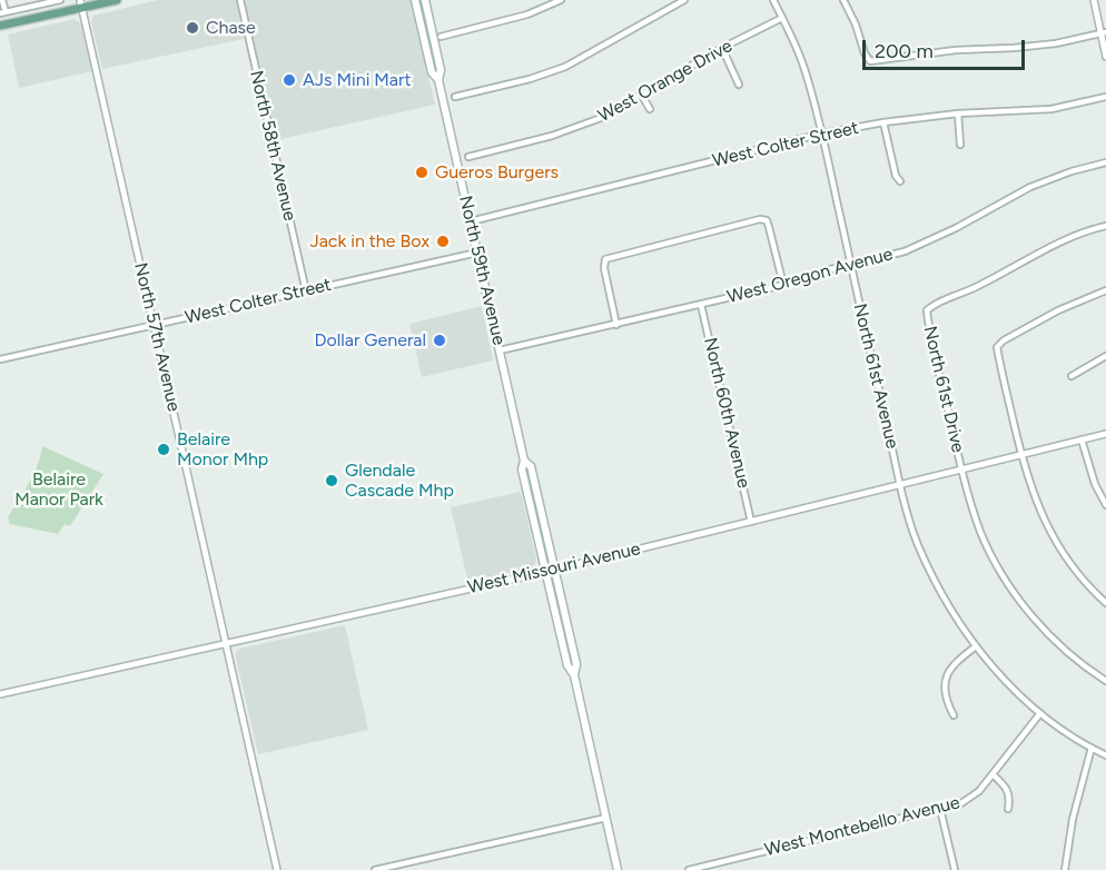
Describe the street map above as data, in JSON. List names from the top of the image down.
{
  "streets": {
    "main road": ["North 59th Avenue"],
    "street": [
      "West Orange Drive",
      "West Colter Street",
      "North 58th Avenue",
      "West Oregon Avenue",
      "North 57th Avenue",
      "North 61st Avenue",
      "North 61st Drive",
      "North 60th Avenue",
      "West Missouri Avenue",
      "West Montebello Avenue"
    ]
  },
  "crossings": [
    ["West Orange Drive", "North 61st Avenue"],
    ["West Colter Street", "North 58th Avenue"],
    ["West Colter Street", "North 59th Avenue"],
    ["West Colter Street", "North 57th Avenue"],
    ["West Colter Street", "North 61st Avenue"],
    ["North 59th Avenue", "West Oregon Avenue"],
    ["North 59th Avenue", "West Missouri Avenue"],
    ["West Oregon Avenue", "North 61st Avenue"],
    ["West Oregon Avenue", "North 60th Avenue"],
    ["North 57th Avenue", "West Missouri Avenue"],
    ["North 61st Avenue", "West Missouri Avenue"],
    ["North 61st Avenue", "West Montebello Avenue"],
    ["North 61st Drive", "West Missouri Avenue"],
    ["North 60th Avenue", "West Missouri Avenue"]
  ],
  "parks": ["Belaire Manor Park"],
  "places": [
    "Chase",
    "AJs Mini Mart",
    "Gueros Burgers",
    "Jack in the Box",
    "Dollar General",
    "Belaire Monor Mhp",
    "Glendale Cascade Mhp"
  ],
  "scale_bar": "200 m"
}
